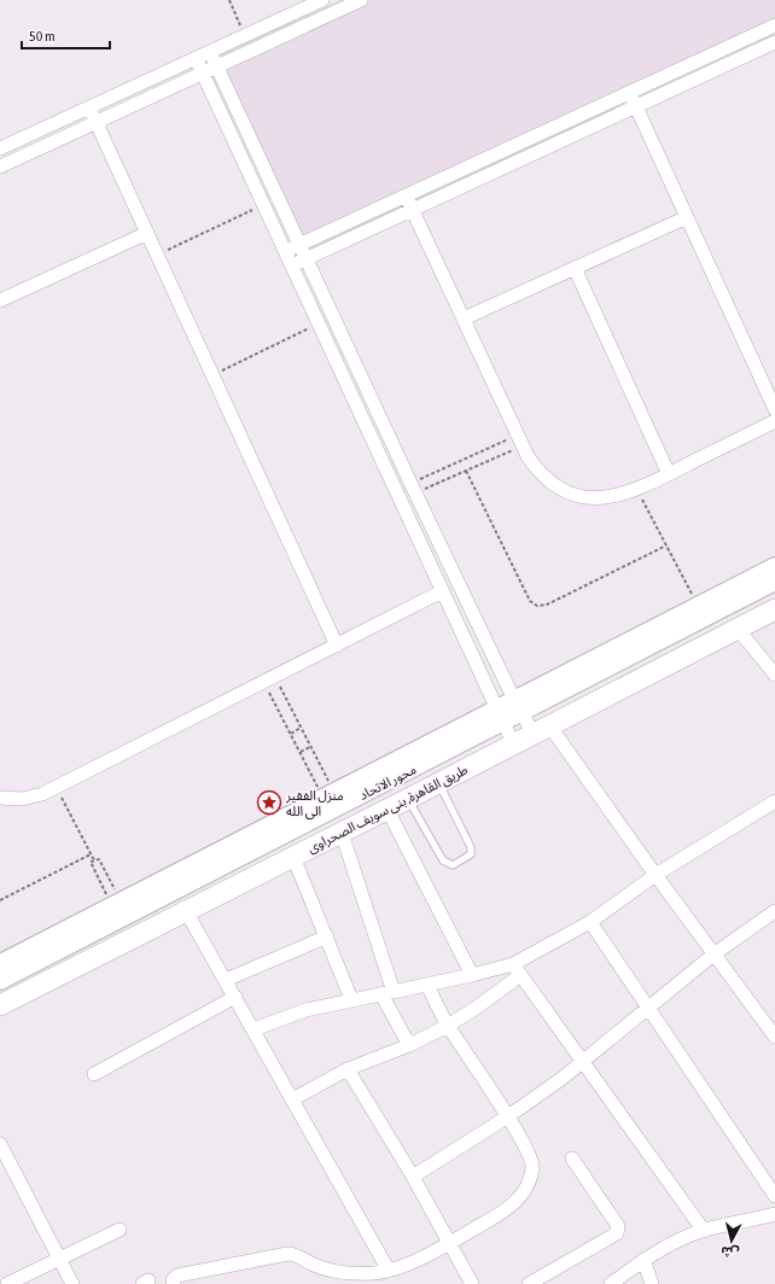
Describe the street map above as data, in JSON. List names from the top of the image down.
{
  "streets": {
    "main road": ["طريق القاهرة, بنى سويف الصحراوى"],
    "street": ["محور الاتحاد"]
  },
  "places": {
    "place": ["منزل الفقير الى الله"]
  },
  "scale_bar": "50 m",
  "north": "bottom"
}
